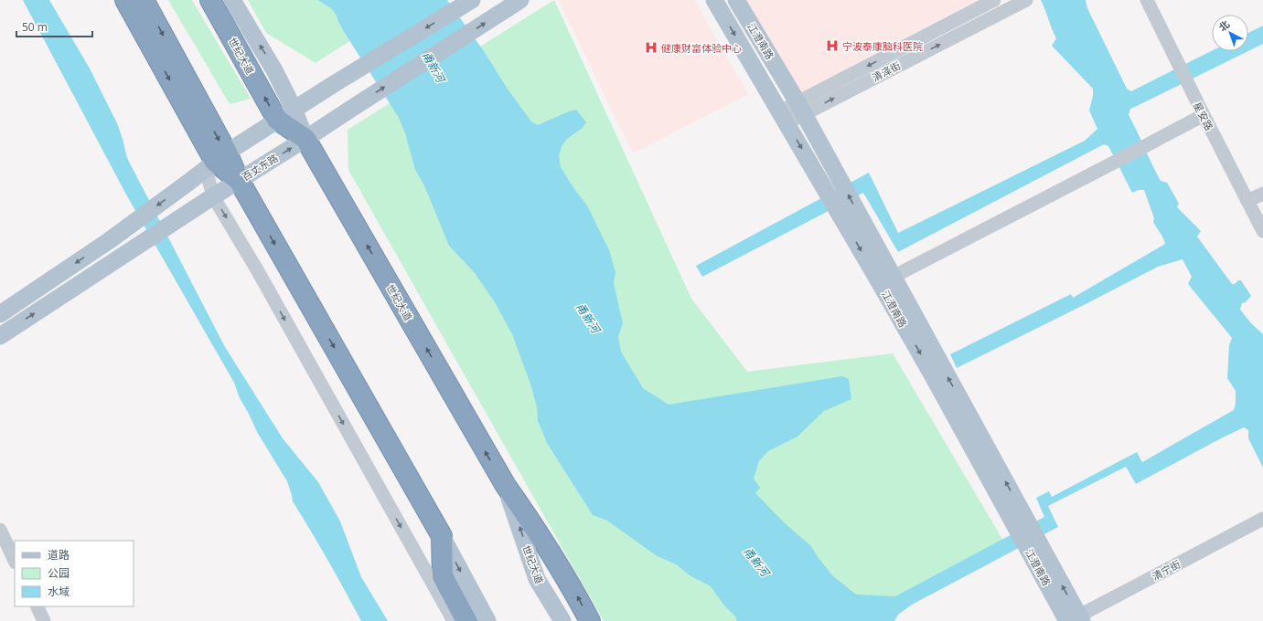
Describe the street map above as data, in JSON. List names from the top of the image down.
{
  "streets": {
    "highway": ["世纪大道"],
    "main road": ["江澄南路", "百丈东路"],
    "street": ["清泽街", "星安路", "清宁街"]
  },
  "crossings": [
    ["江澄南路", "清泽街"],
    ["江澄南路", "清宁街"],
    ["世纪大道", "百丈东路"]
  ],
  "water": ["甬新河"],
  "places": {
    "hospital": ["宁波泰康脑科医院", "健康财富体验中心"]
  },
  "legend": ["道路", "公园", "水域"],
  "scale_bar": "50 m",
  "north": "top left"
}
